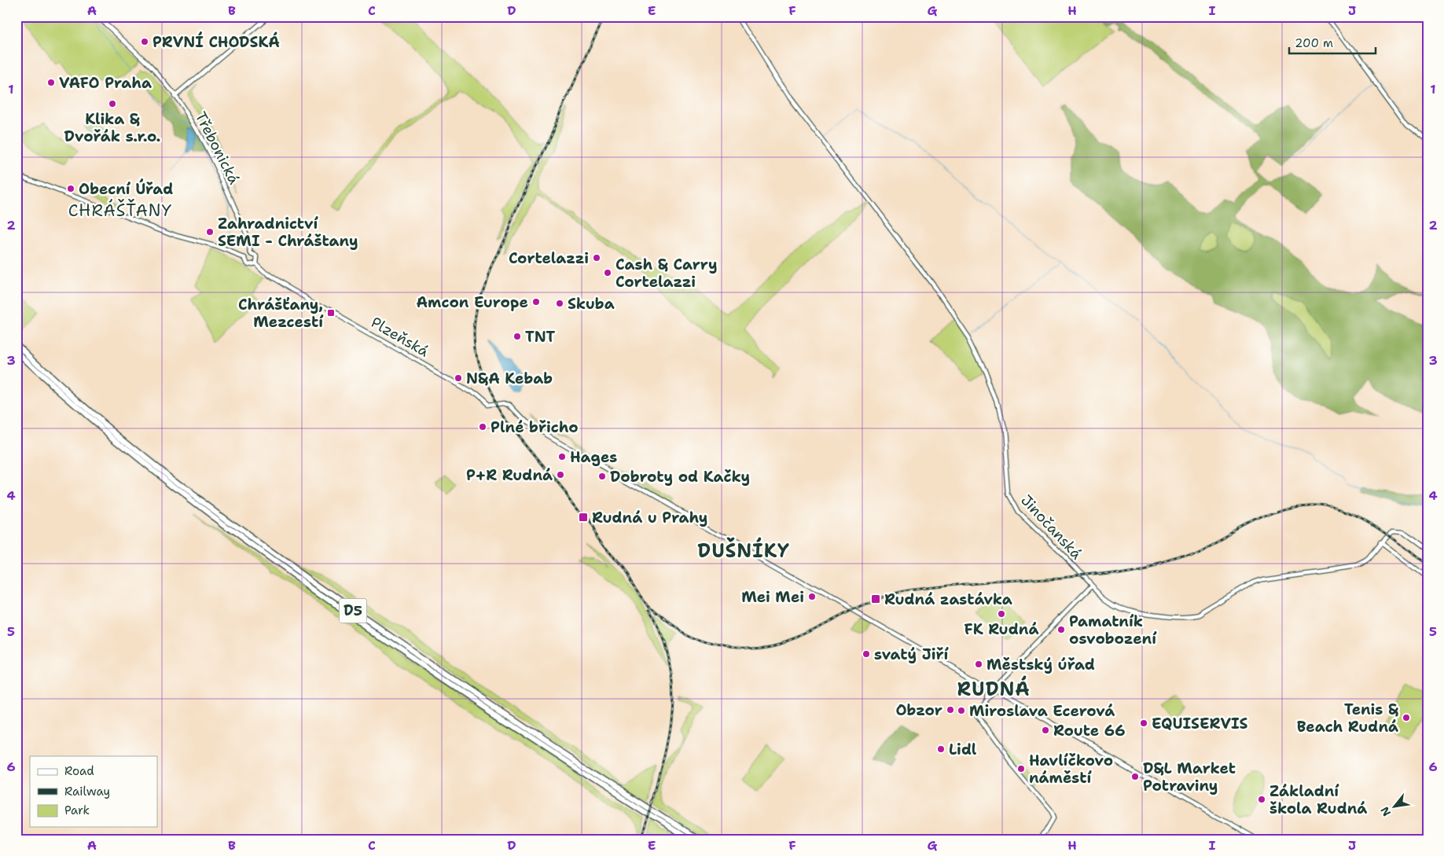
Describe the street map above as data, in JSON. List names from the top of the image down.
{
  "streets": {
    "highway": ["D5"],
    "street": ["Třebonická", "Plzeňská", "Jinočanská"]
  },
  "crossings": [
    ["Třebonická", "Plzeňská"]
  ],
  "districts": ["CHRÁŠŤANY", "DUŠNÍKY", "RUDNÁ"],
  "places": {
    "other": [
      "PRVNÍ CHODSKÁ",
      "VAFO Praha",
      "Klika & Dvořák s.r.o.",
      "Obecní Úřad",
      "Zahradnictví SEMI - Chráštany",
      "Cortelazzi",
      "Cash & Carry Cortelazzi",
      "Amcon Europe",
      "Skuba",
      "TNT",
      "N&A Kebab",
      "Plné břicho",
      "Hages",
      "P+R Rudná",
      "Dobroty od Kačky",
      "Mei Mei",
      "FK Rudná",
      "Pamatník osvobození",
      "svatý Jiří",
      "Městský úřad",
      "Obzor",
      "Miroslava Ecerová",
      "Tenis & Beach Rudná",
      "EQUISERVIS",
      "Route 66",
      "Lidl",
      "Havlíčkovo náměstí",
      "D&L Market Potraviny",
      "Základní škola Rudná"
    ],
    "transit": ["Chrášťany, Mezcestí", "Rudná u Prahy", "Rudná zastávka"]
  },
  "legend": ["Road", "Railway", "Park"],
  "scale_bar": "200 m",
  "north": "bottom left",
  "grid": {
    "columns": [
      "A",
      "B",
      "C",
      "D",
      "E",
      "F",
      "G",
      "H",
      "I",
      "J"
    ],
    "rows": [
      "1",
      "2",
      "3",
      "4",
      "5",
      "6"
    ]
  }
}
